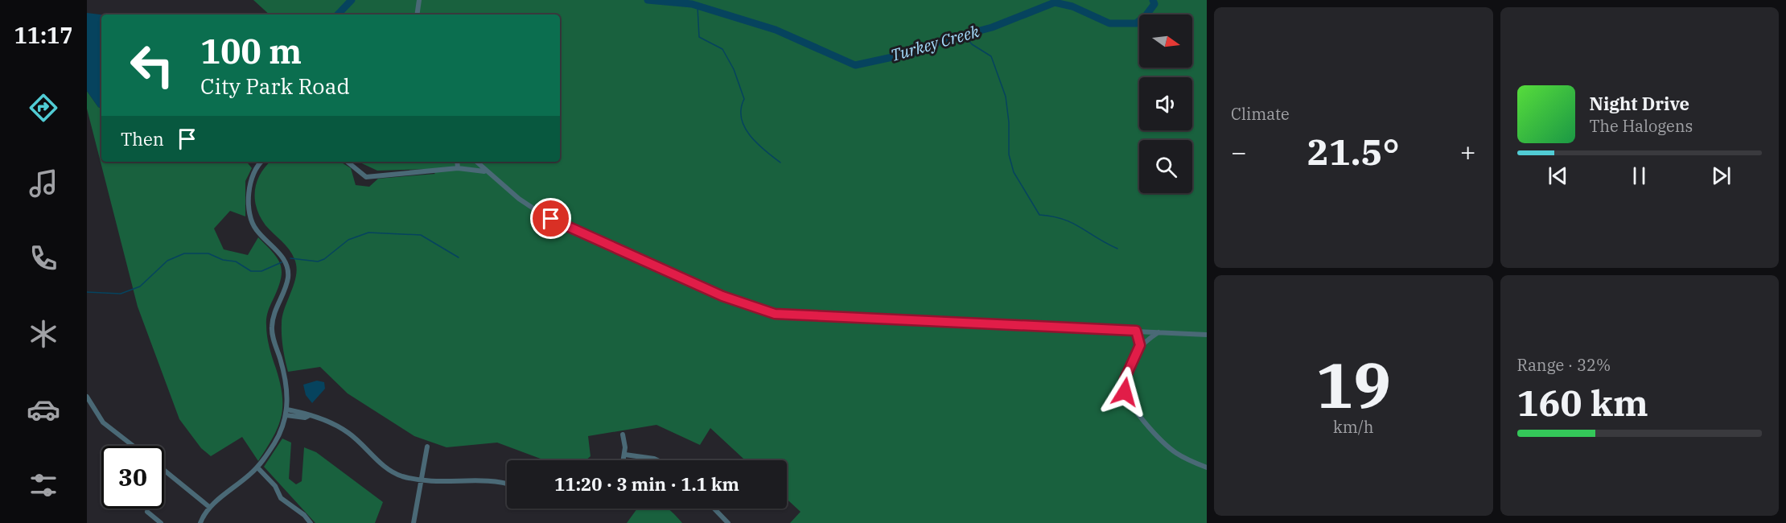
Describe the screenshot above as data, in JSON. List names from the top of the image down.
{
  "water": ["Turkey Creek"],
  "north": "right",
  "page": {
    "tabs": "11:17",
    "tile": [
      "Climate",
      ["19", "km/h"],
      ["Range · 32%", "160 km"]
    ],
    "turn": ["100 m", "City Park Road"],
    "song": ["Night Drive", "The Halogens"],
    "then": "Then",
    "heat": ["−", "21.5°", "+"],
    "limit": "30",
    "trip": "11:20 · 3 min · 1.1 km"
  }
}
